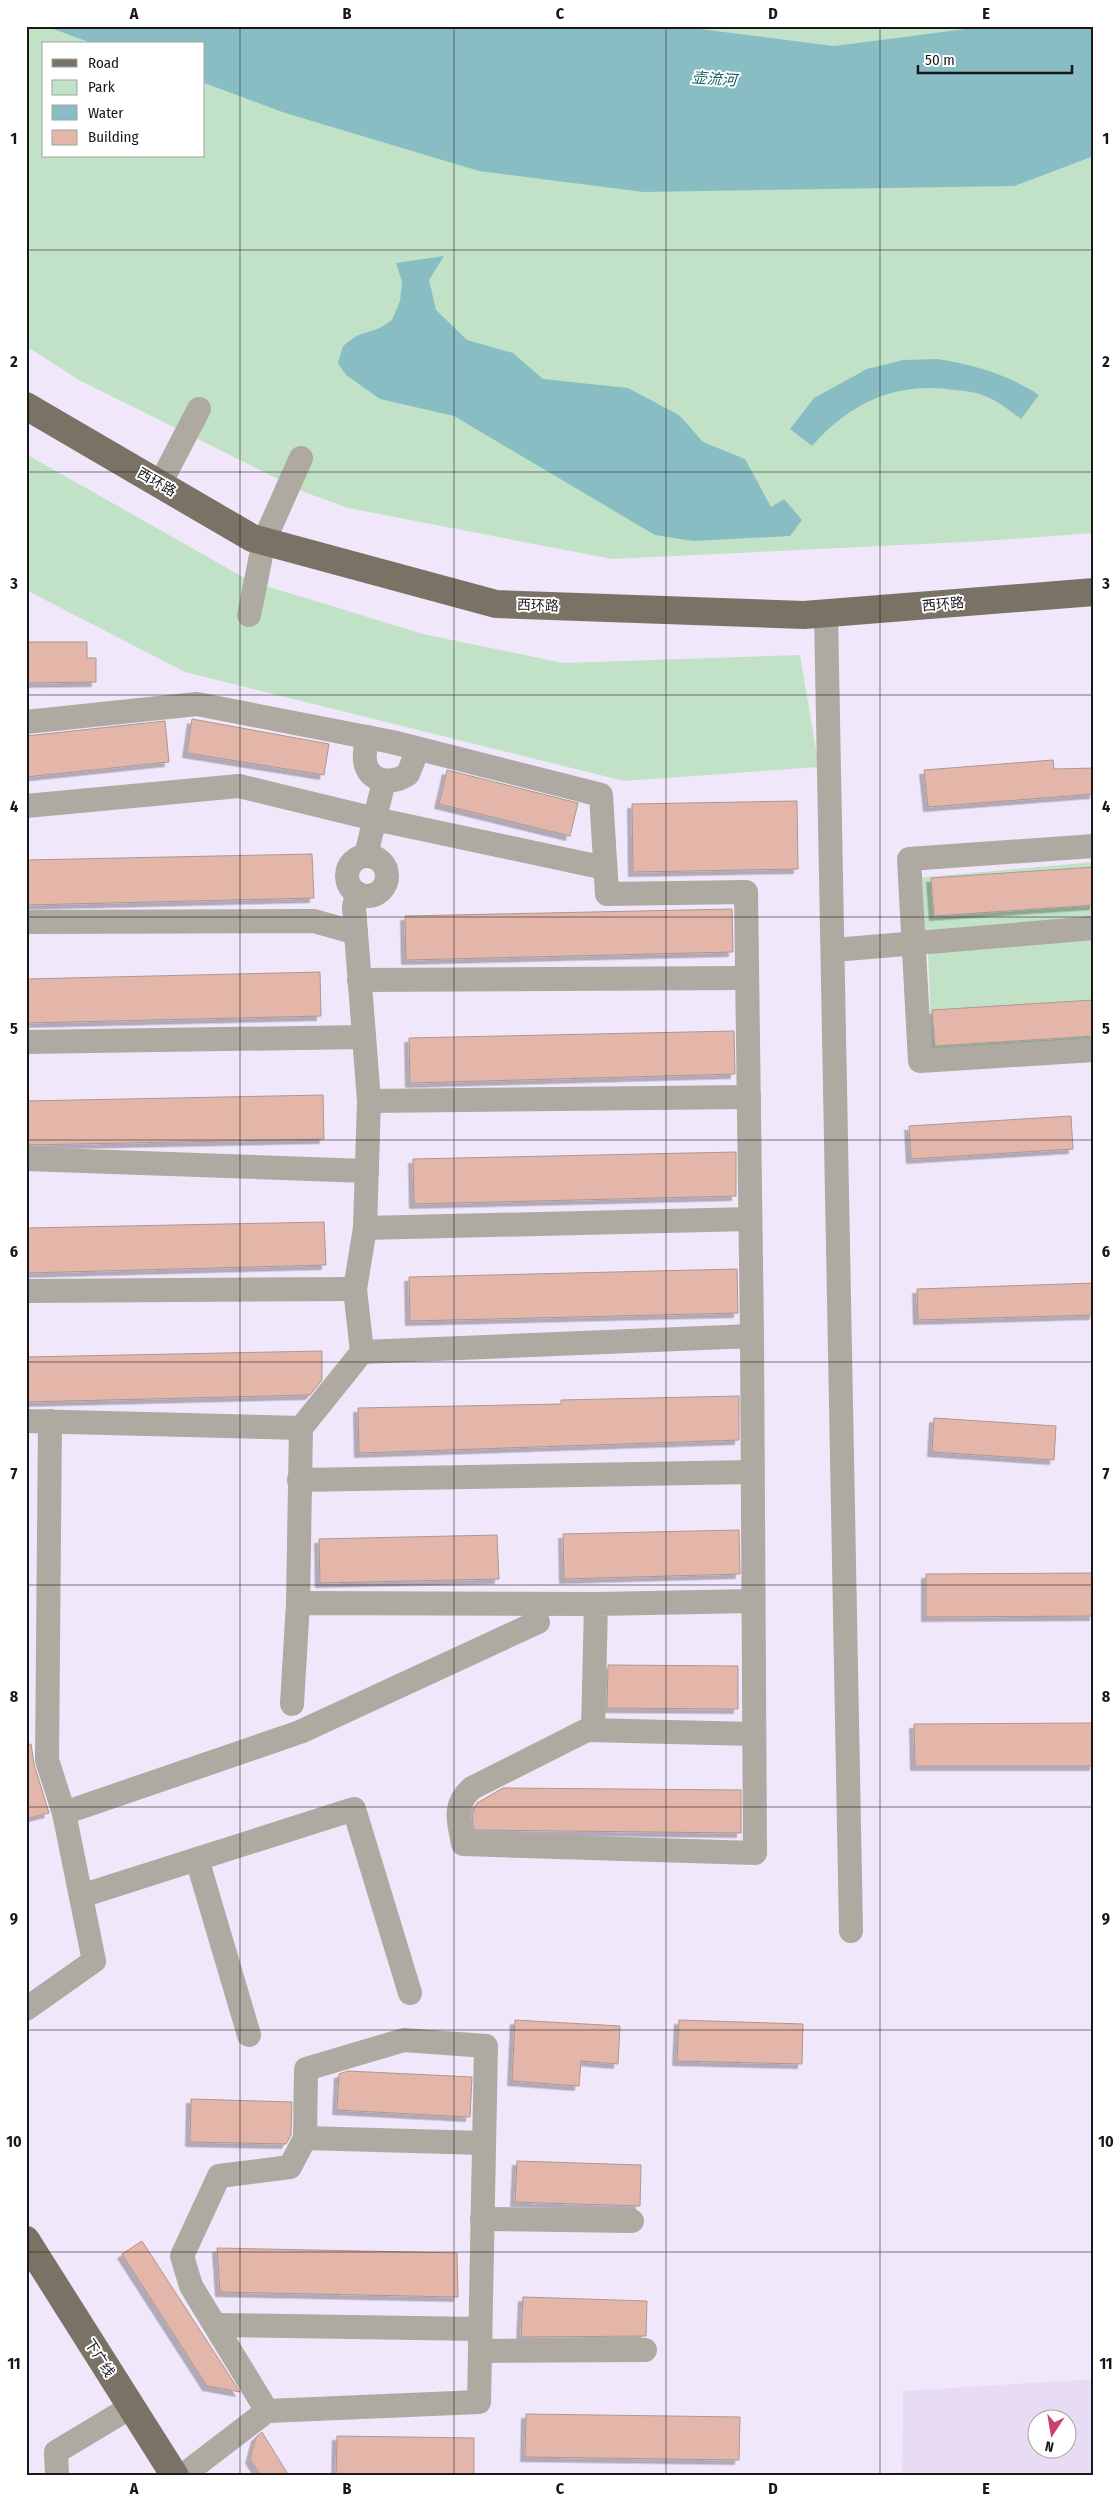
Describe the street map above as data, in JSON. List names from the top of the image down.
{
  "streets": {
    "main road": ["西环路", "下广线"]
  },
  "water": ["壶流河"],
  "legend": [
    "Road",
    "Park",
    "Water",
    "Building"
  ],
  "scale_bar": "50 m",
  "north": "bottom",
  "grid": {
    "columns": [
      "A",
      "B",
      "C",
      "D",
      "E"
    ],
    "rows": [
      "1",
      "2",
      "3",
      "4",
      "5",
      "6",
      "7",
      "8",
      "9",
      "10",
      "11"
    ]
  }
}
